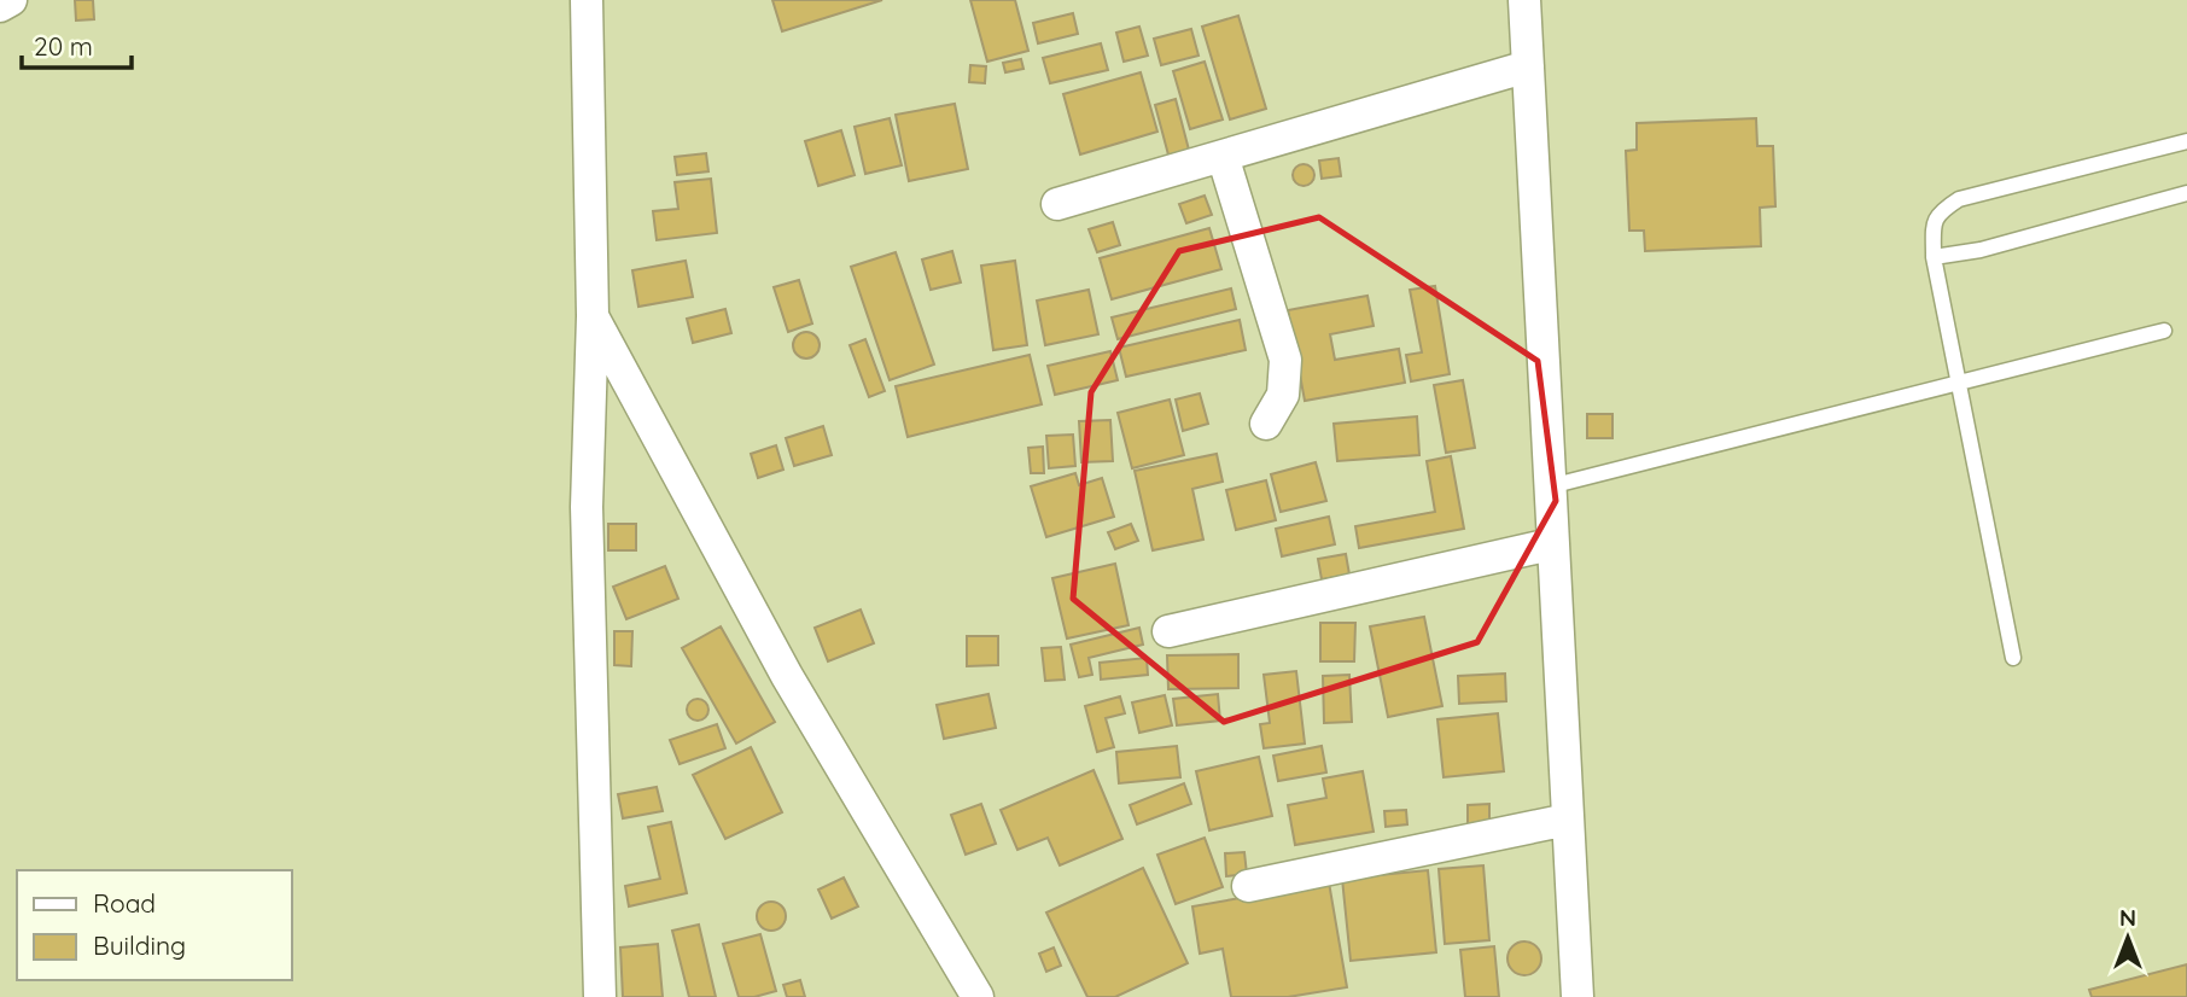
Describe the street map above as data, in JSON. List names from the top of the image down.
{
  "legend": ["Road", "Building"],
  "scale_bar": "20 m",
  "north": "top"
}
